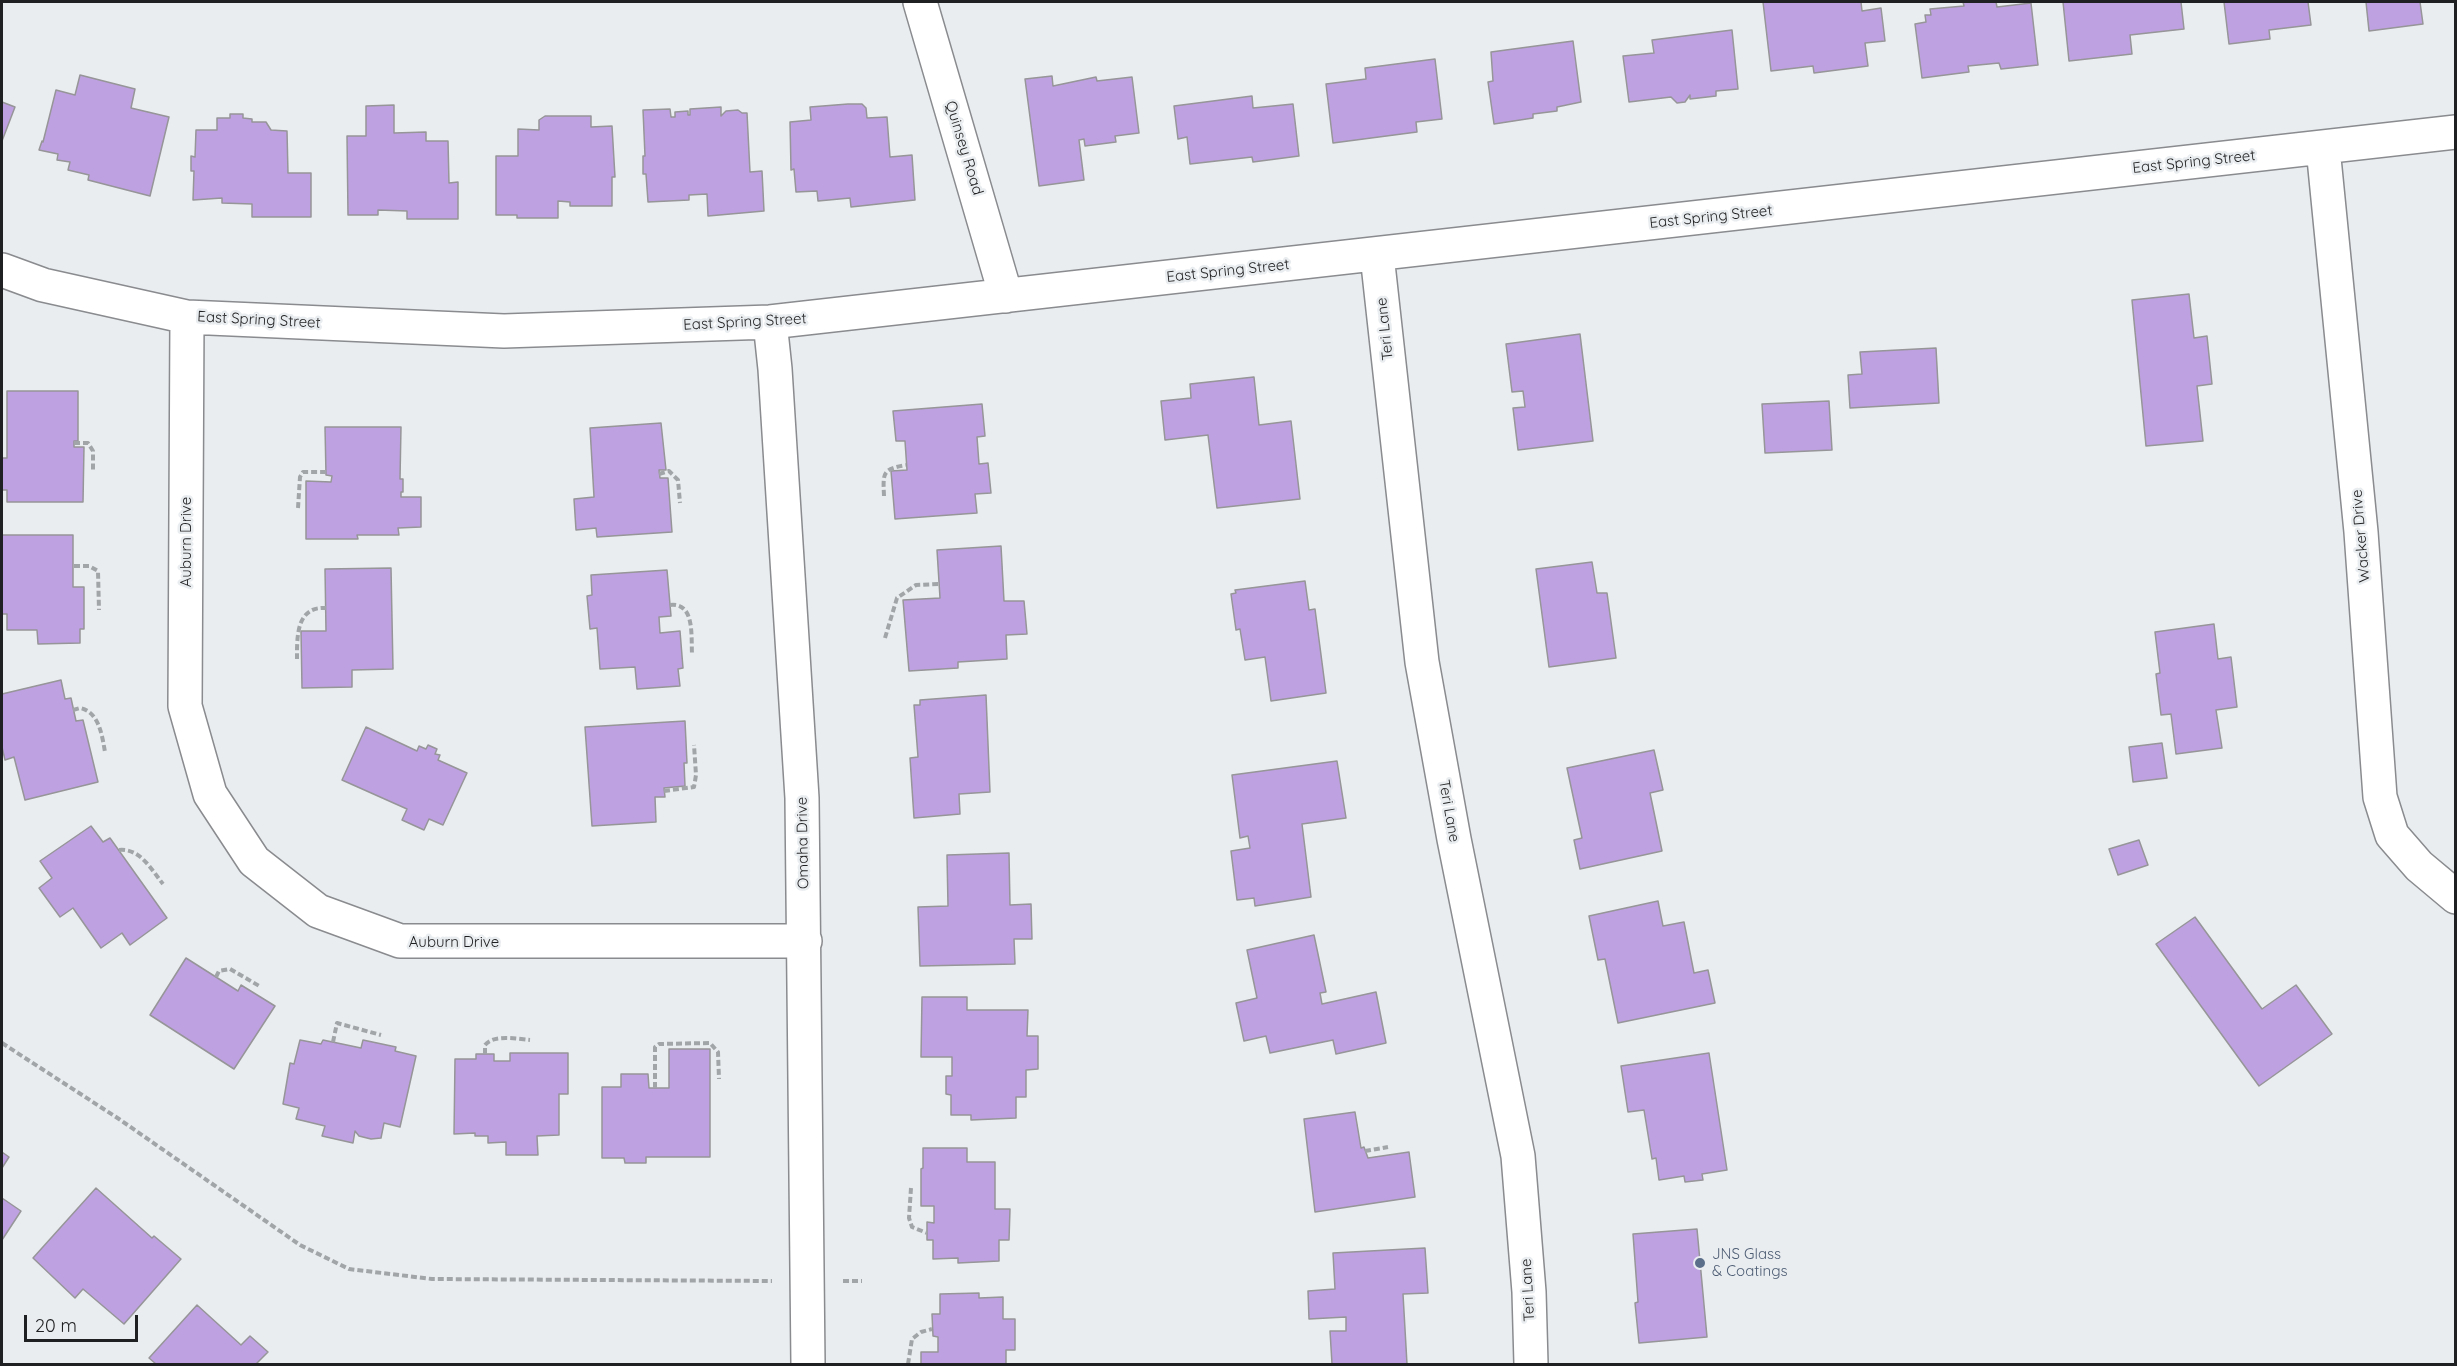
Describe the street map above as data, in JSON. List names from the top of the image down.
{
  "streets": {
    "street": [
      "Quinsey Road",
      "East Spring Street",
      "Teri Lane",
      "Wacker Drive",
      "Auburn Drive",
      "Omaha Drive"
    ]
  },
  "crossings": [
    ["Quinsey Road", "East Spring Street"],
    ["East Spring Street", "Teri Lane"],
    ["East Spring Street", "Wacker Drive"],
    ["East Spring Street", "Auburn Drive"],
    ["East Spring Street", "Omaha Drive"],
    ["Auburn Drive", "Omaha Drive"]
  ],
  "places": ["JNS Glass & Coatings"],
  "scale_bar": "20 m"
}
